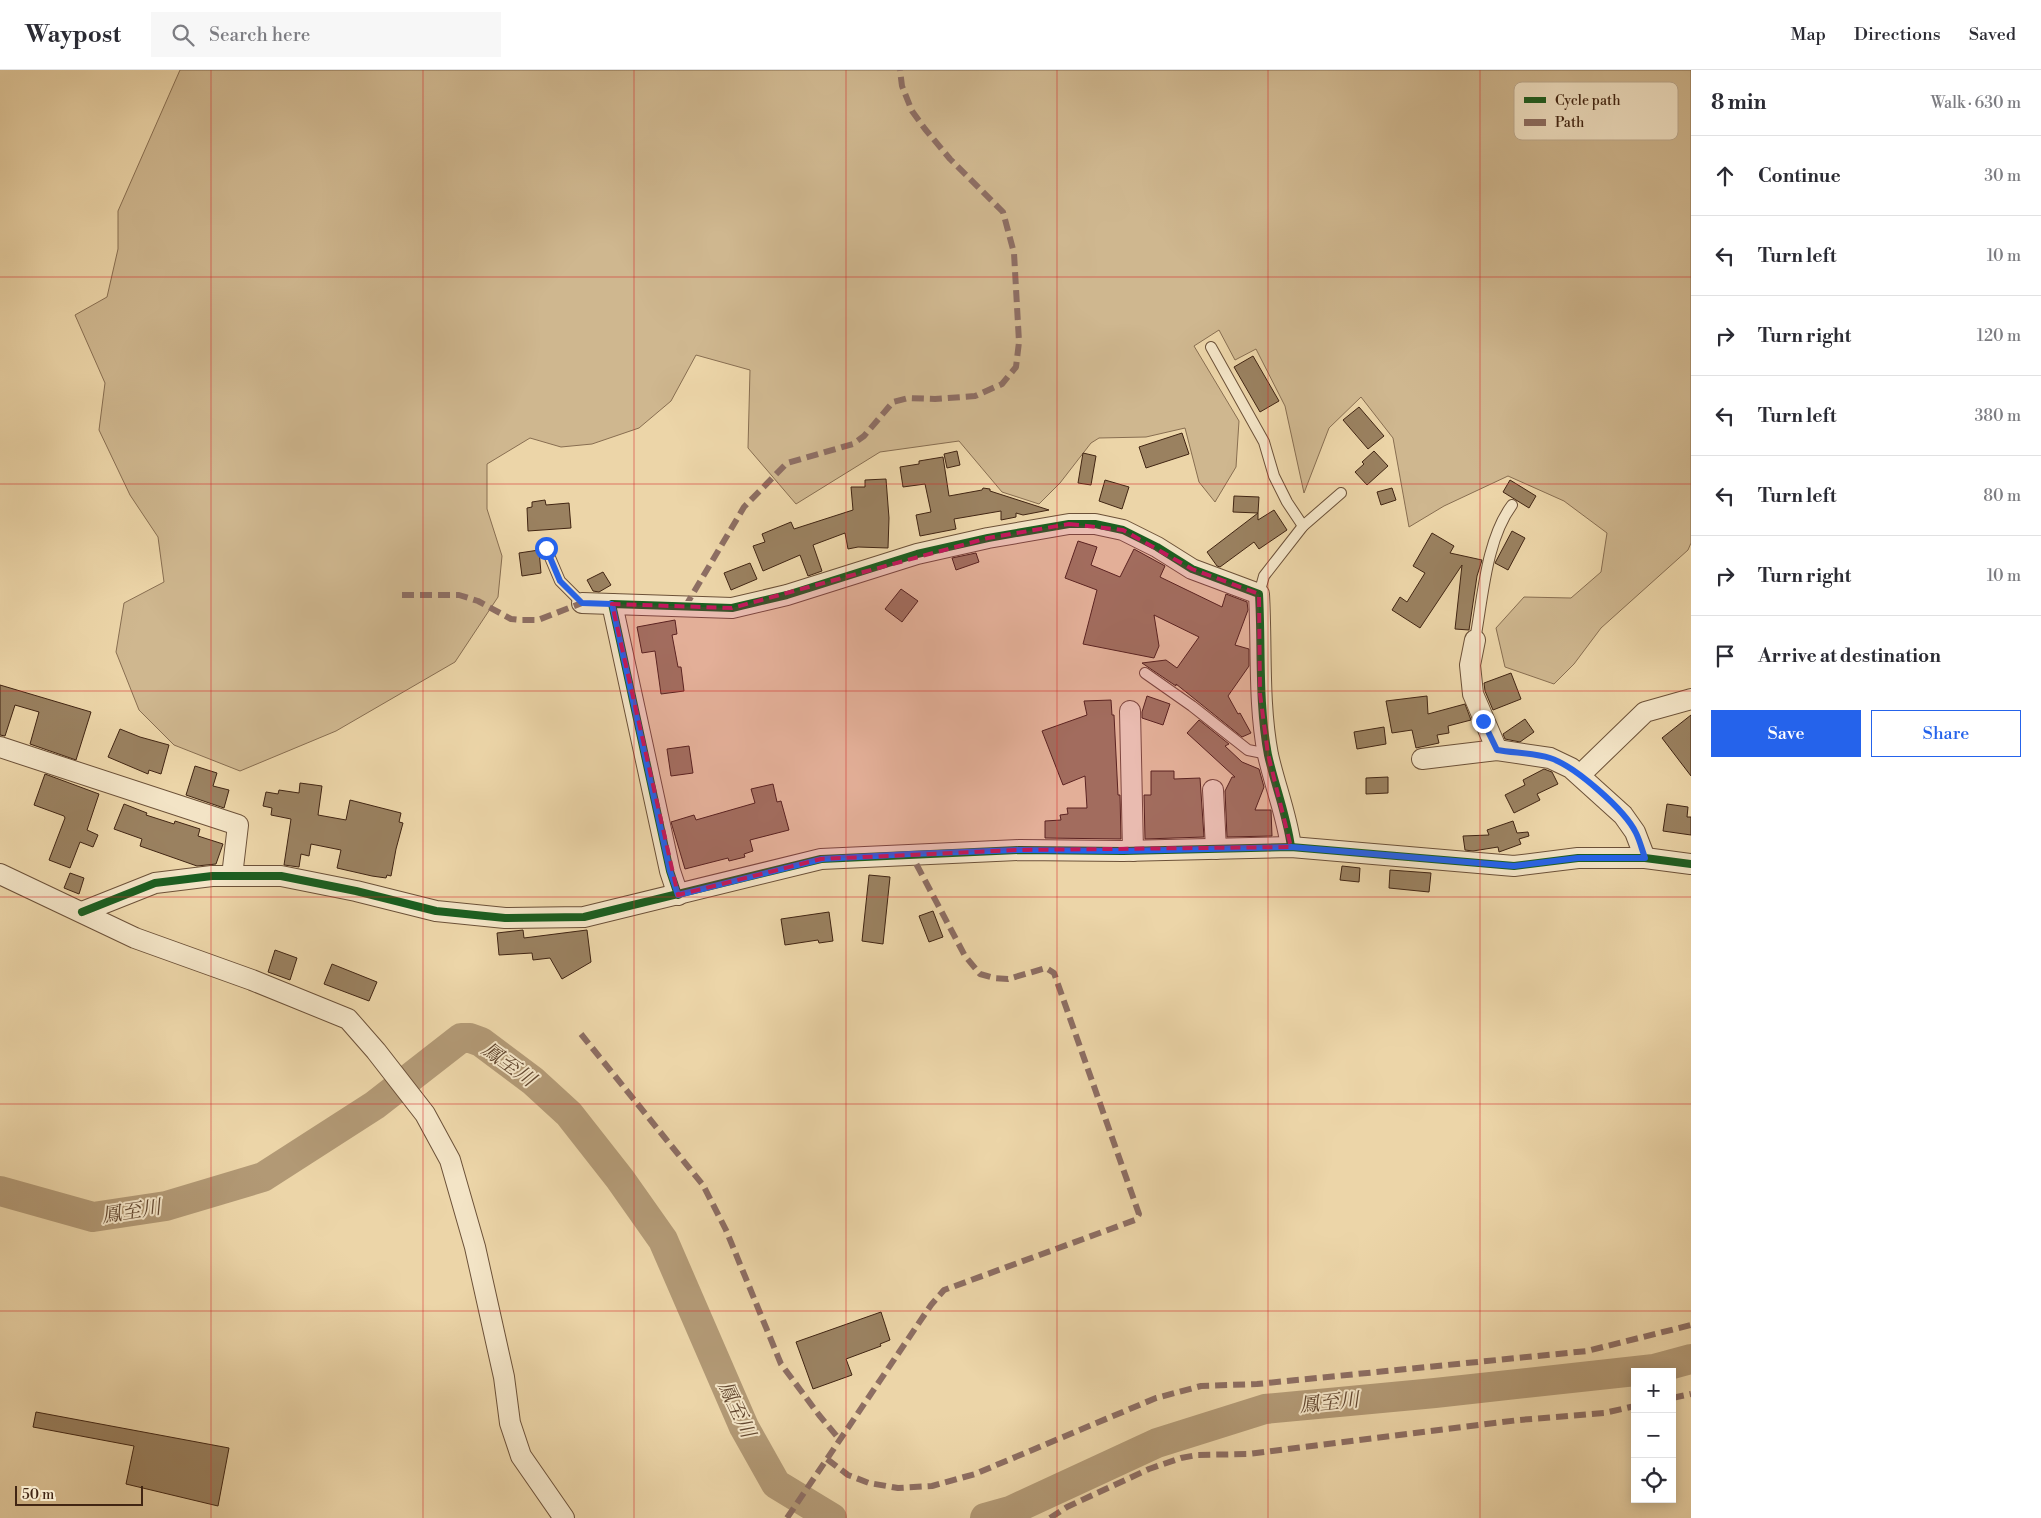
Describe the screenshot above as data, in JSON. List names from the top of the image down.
{
  "water": ["鳳至川"],
  "legend": ["Cycle path", "Path"],
  "scale_bar": "50 m",
  "page": {
    "header": "Waypost",
    "search": "Search here",
    "nav": ["Map", "Directions", "Saved"],
    "heading": ["8 min", "Walk · 630 m"],
    "list": [
      ["Continue", "30 m"],
      ["Turn left", "10 m"],
      ["Turn right", "120 m"],
      ["Turn left", "380 m"],
      ["Turn left", "80 m"],
      ["Turn right", "10 m"],
      "Arrive at destination"
    ],
    "buttons": ["Save", "Share"],
    "map_buttons": ["+", "−"],
    "scale": "50 m"
  }
}
